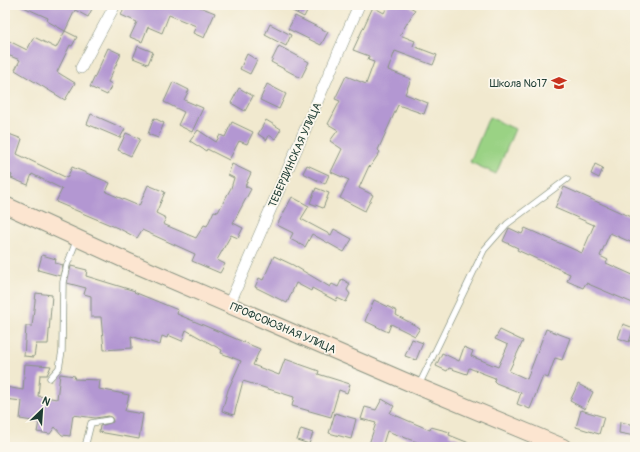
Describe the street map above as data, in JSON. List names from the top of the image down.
{
  "streets": {
    "street": ["ТЕБЕРДИНСКАЯ УЛИЦА", "ПРОФСОЮЗНАЯ УЛИЦА"]
  },
  "crossings": [
    ["ТЕБЕРДИНСКАЯ УЛИЦА", "ПРОФСОЮЗНАЯ УЛИЦА"]
  ],
  "places": {
    "school or university": ["Школа №17"]
  },
  "north": "top right"
}
